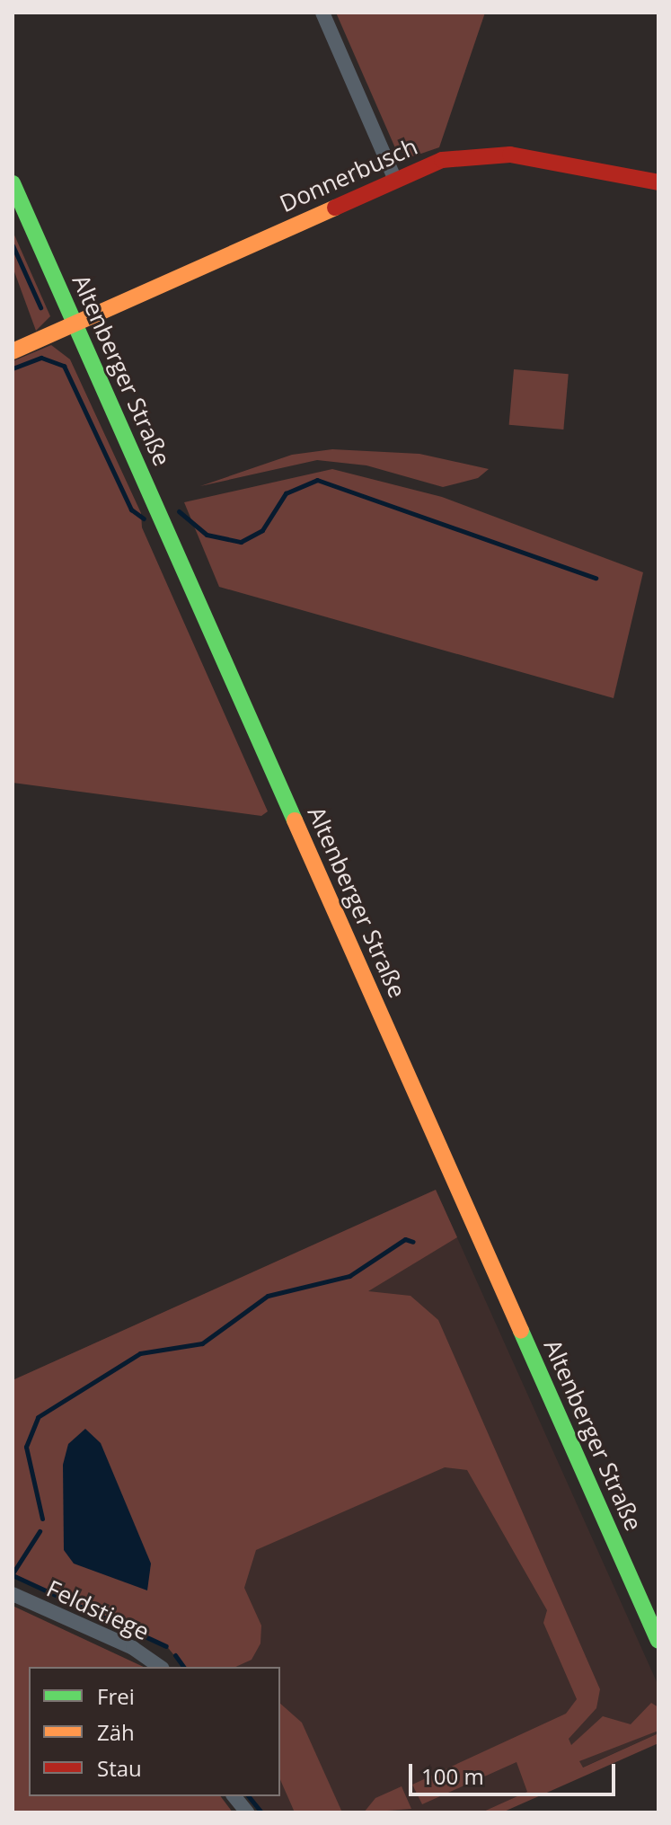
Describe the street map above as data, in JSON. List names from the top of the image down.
{
  "streets": {
    "main road": ["Donnerbusch", "Altenberger Straße"],
    "street": ["Feldstiege"]
  },
  "crossings": [
    ["Donnerbusch", "Altenberger Straße"]
  ],
  "legend": ["Frei", "Zäh", "Stau"],
  "scale_bar": "100 m"
}
